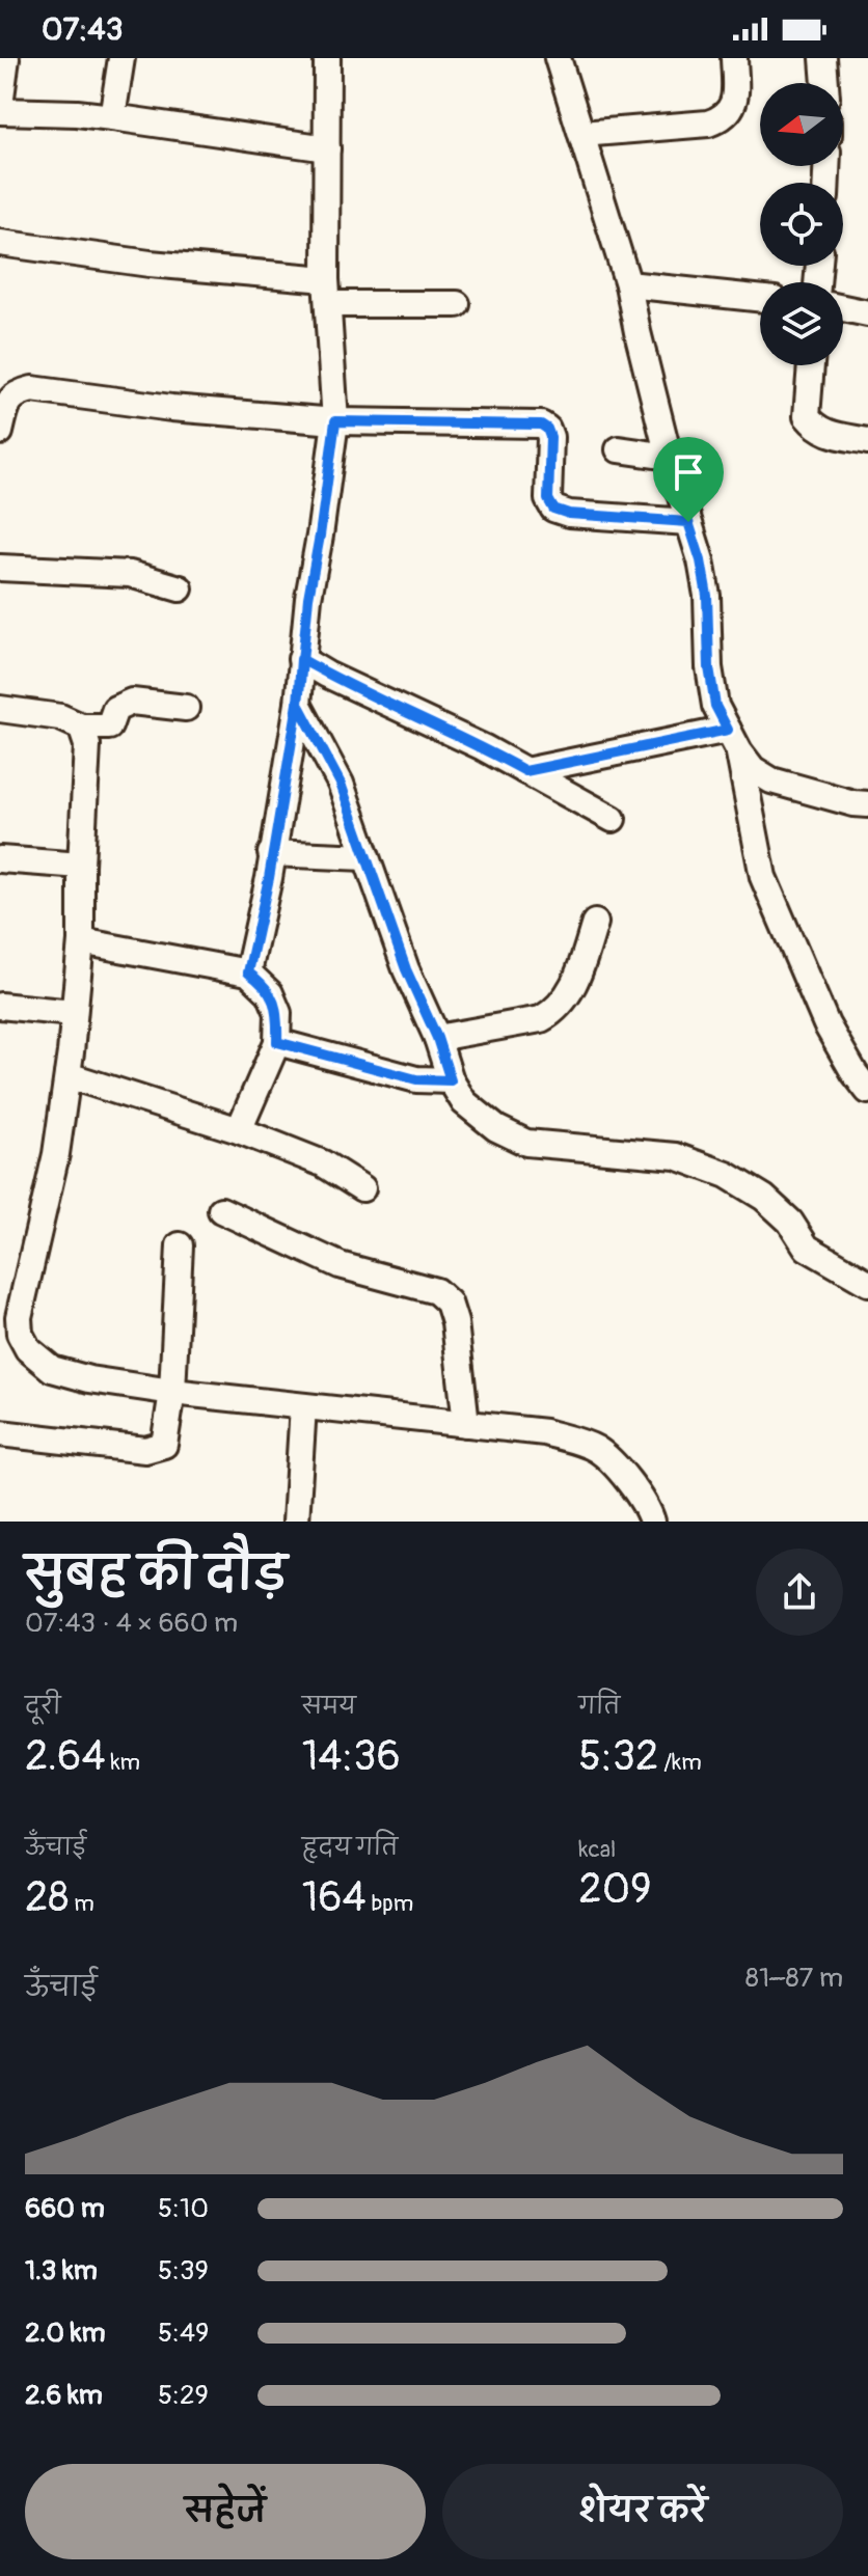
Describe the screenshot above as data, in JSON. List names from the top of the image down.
{
  "north": "left",
  "page": {
    "status": "07:43",
    "heading": ["सुबह की दौड़", "07:43 · 4 × 660 m"],
    "stats": [
      ["दूरी", "2.64 km"],
      ["समय", "14:36"],
      ["गति", "5:32 /km"],
      ["ऊँचाई", "28 m"],
      ["हृदय गति", "164 bpm"],
      ["kcal", "209"]
    ],
    "chart": ["ऊँचाई", "81–87 m"],
    "list": [
      {
        "name": "660 m",
        "note": "5:10"
      },
      {
        "name": "1.3 km",
        "note": "5:39"
      },
      {
        "name": "2.0 km",
        "note": "5:49"
      },
      {
        "name": "2.6 km",
        "note": "5:29"
      }
    ],
    "buttons": ["सहेजें", "शेयर करें"]
  }
}
